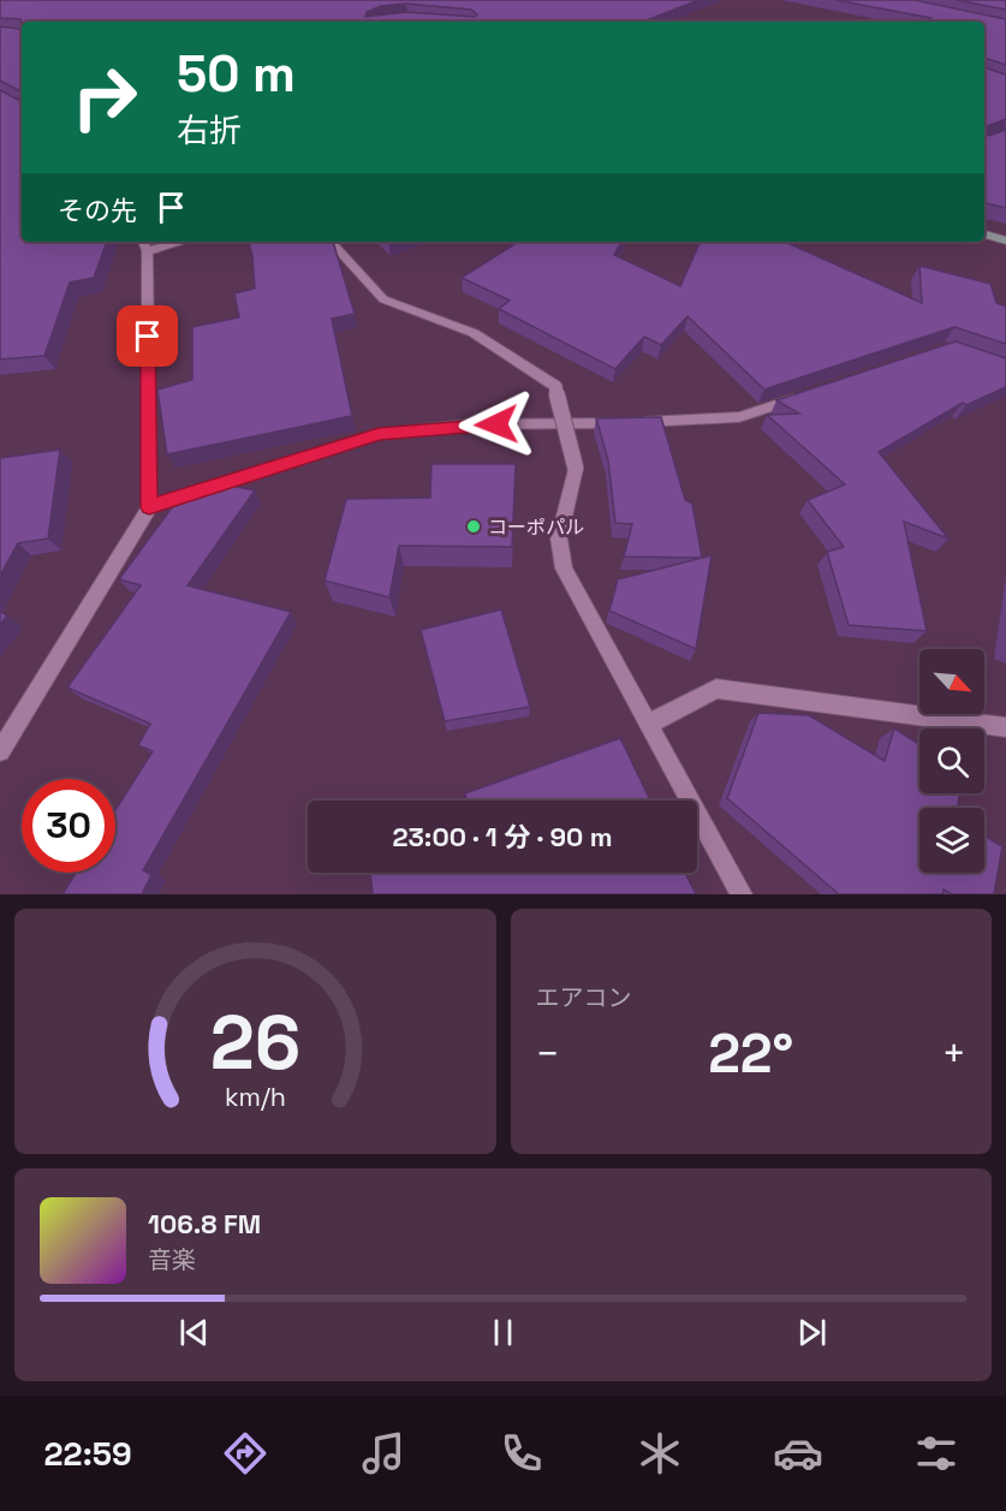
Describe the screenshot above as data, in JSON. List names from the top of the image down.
{
  "places": ["コーポパル"],
  "north": "bottom right",
  "page": {
    "turn": ["50 m", "右折"],
    "then": "その先",
    "limit": "30",
    "trip": "23:00 · 1 分 · 90 m",
    "tile": "エアコン",
    "heat": ["−", "22°", "+"],
    "song": ["106.8 FM", "音楽"],
    "tabs": "22:59",
    "gauge": ["26", "km/h"]
  }
}
